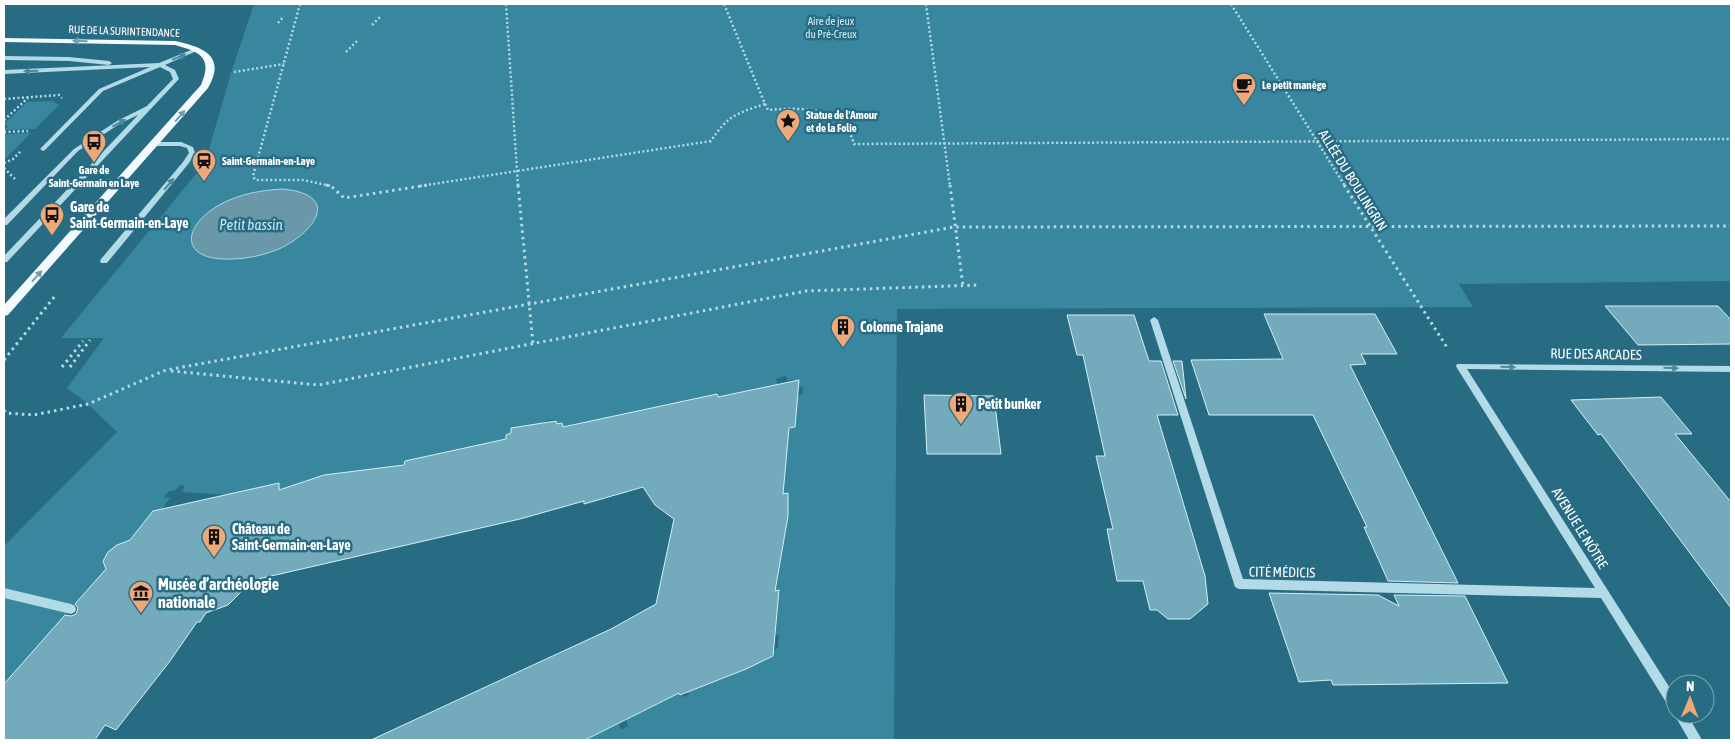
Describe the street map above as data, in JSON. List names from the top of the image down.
{
  "streets": {
    "main road": ["RUE DE LA SURINTENDANCE"],
    "street": ["RUE DES ARCADES", "AVENUE LE NÔTRE", "CITÉ MÉDICIS"],
    "path": ["ALLÉE DU BOULINGRIN"]
  },
  "crossings": [
    ["ALLÉE DU BOULINGRIN", "RUE DES ARCADES"],
    ["ALLÉE DU BOULINGRIN", "AVENUE LE NÔTRE"],
    ["RUE DES ARCADES", "AVENUE LE NÔTRE"],
    ["AVENUE LE NÔTRE", "CITÉ MÉDICIS"]
  ],
  "one_way": ["RUE DE LA SURINTENDANCE", "RUE DES ARCADES"],
  "water": ["Petit bassin"],
  "parks": ["Aire de jeux du Pré-Creux"],
  "places": {
    "cafe": ["Le petit manège"],
    "place": ["Statue de l'Amour et de la Folie"],
    "bus stop": ["Gare de Saint-Germain en Laye", "Gare de Saint-Germain-en-Laye"],
    "station": ["Saint-Germain-en-Laye"],
    "building": ["Colonne Trajane", "Petit bunker", "Château de Saint-Germain-en-Laye"],
    "museum": ["Musée d’archéologie nationale"]
  },
  "north": "top"
}
